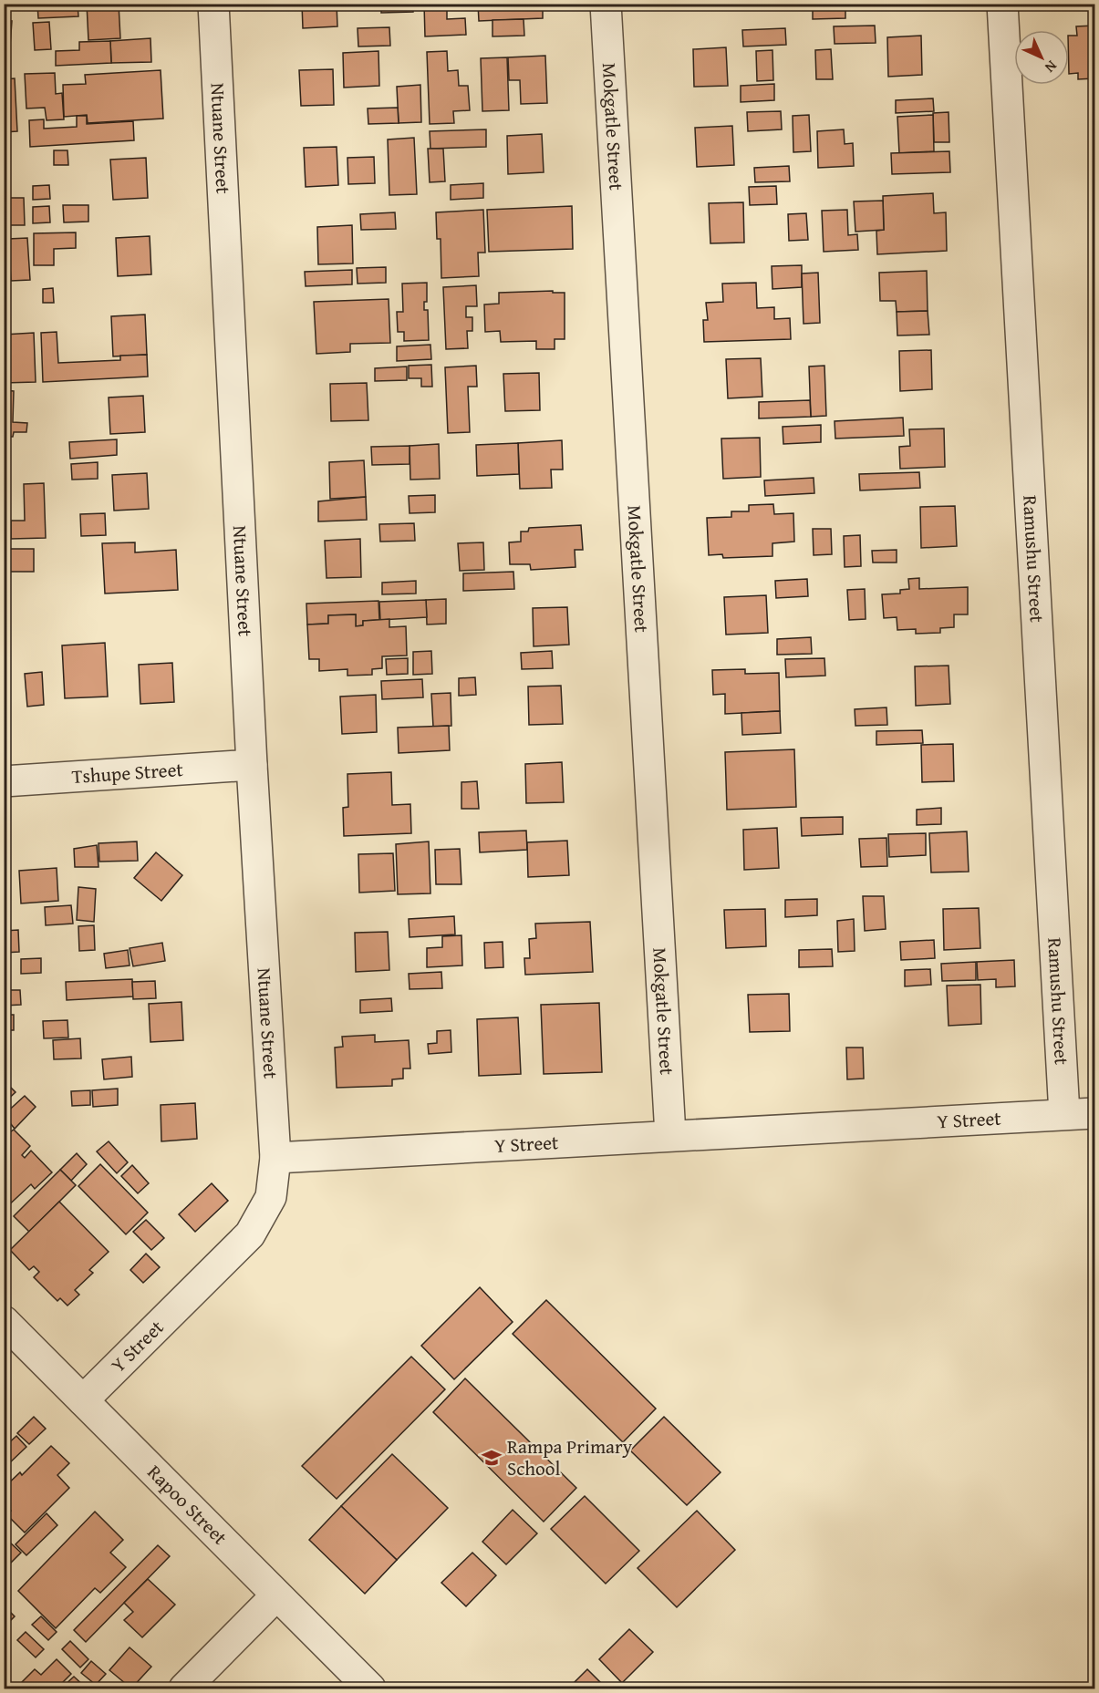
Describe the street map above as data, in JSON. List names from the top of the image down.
{
  "streets": {
    "street": [
      "Mokgatle Street",
      "Ntuane Street",
      "Ramushu Street",
      "Tshupe Street",
      "Y Street",
      "Rapoo Street"
    ]
  },
  "crossings": [
    ["Mokgatle Street", "Y Street"],
    ["Ntuane Street", "Tshupe Street"],
    ["Ntuane Street", "Y Street"],
    ["Ramushu Street", "Y Street"],
    ["Y Street", "Rapoo Street"]
  ],
  "places": {
    "school or university": ["Rampa Primary School"]
  },
  "north": "bottom right"
}
